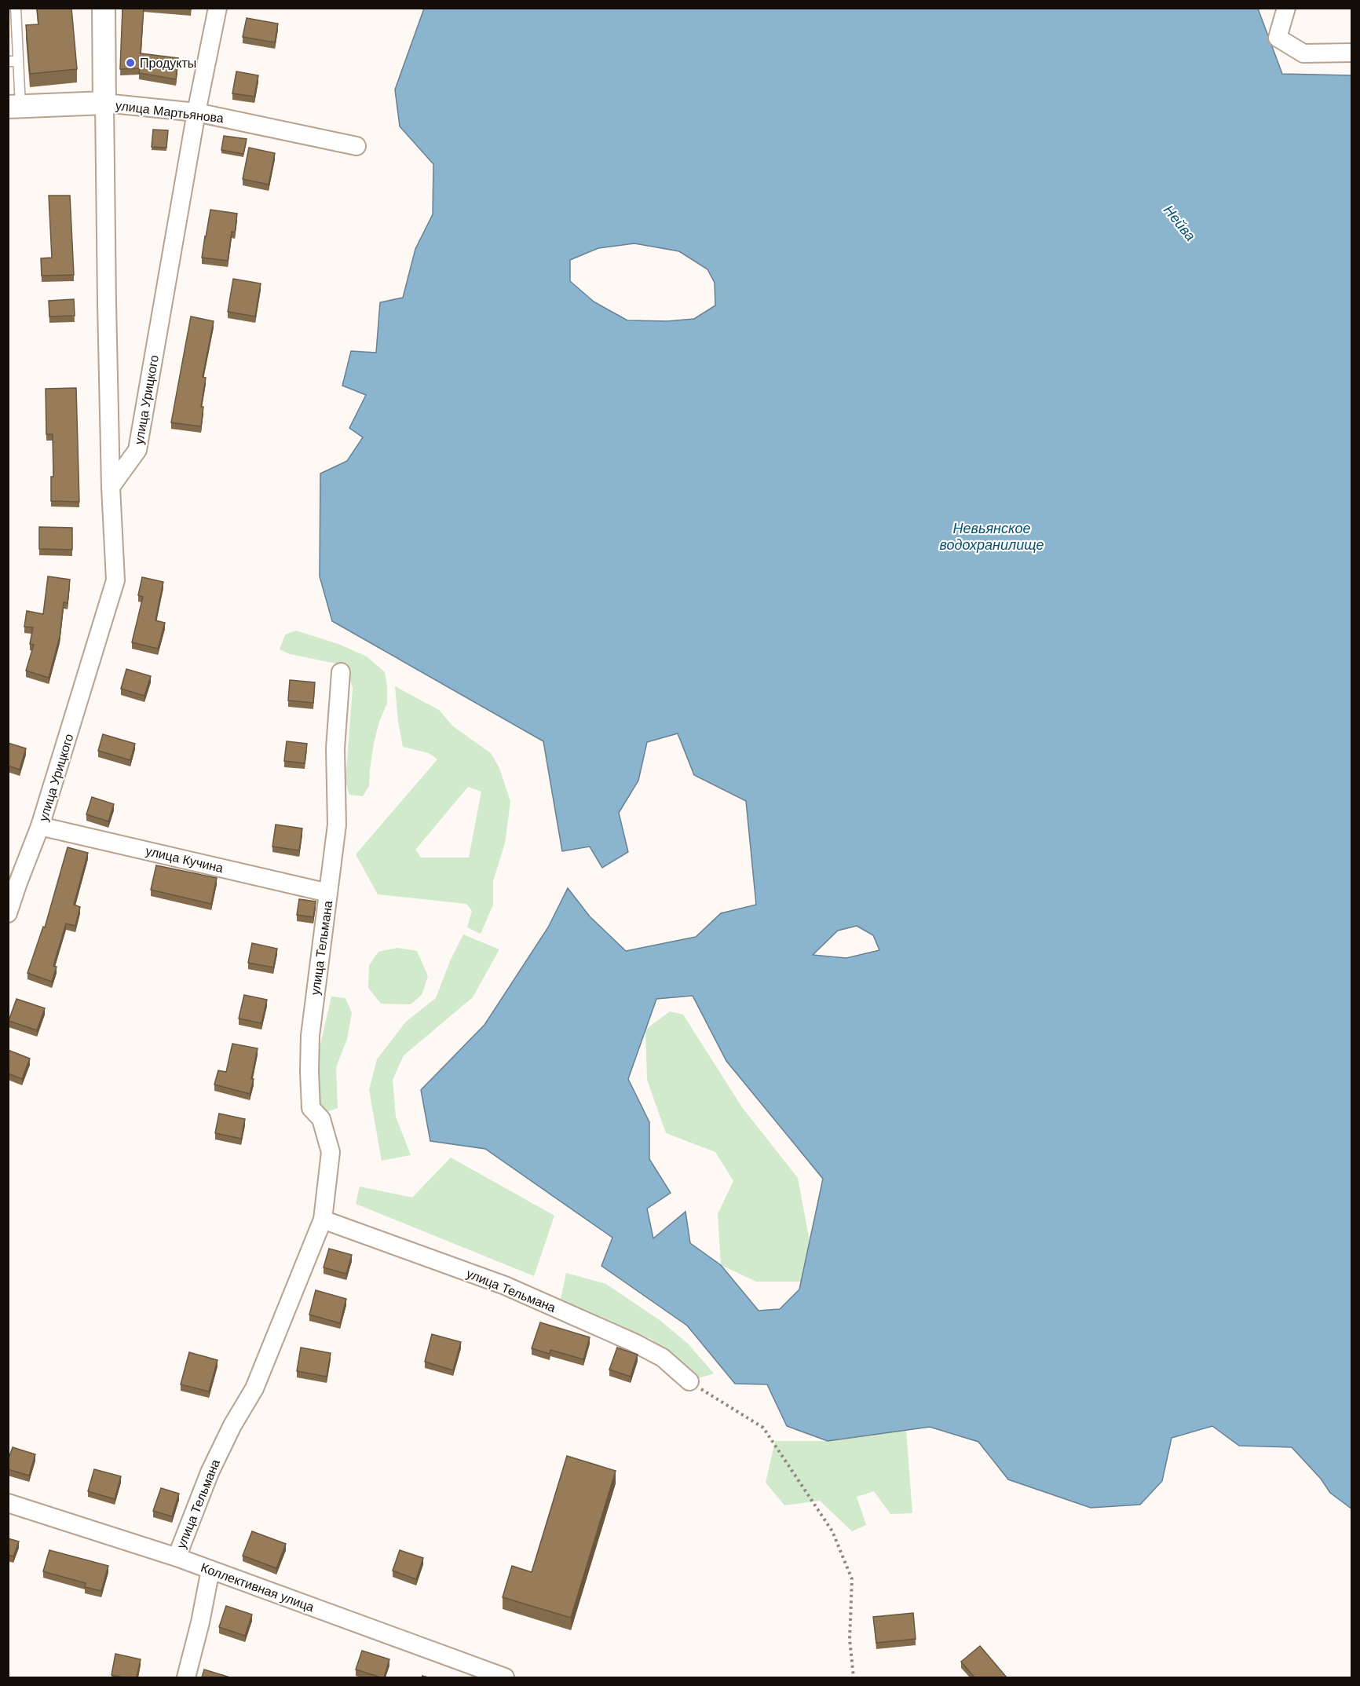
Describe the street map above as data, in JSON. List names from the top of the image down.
{
  "streets": {
    "street": [
      "улица Мартьянова",
      "улица Урицкого",
      "улица Кучина",
      "улица Тельмана",
      "Коллективная улица"
    ]
  },
  "crossings": [
    ["улица Мартьянова", "улица Урицкого"],
    ["улица Урицкого", "улица Кучина"],
    ["улица Кучина", "улица Тельмана"],
    ["улица Тельмана", "Коллективная улица"]
  ],
  "water": ["Нейва", "Невьянское водохранилище"],
  "places": ["Продукты"]
}
